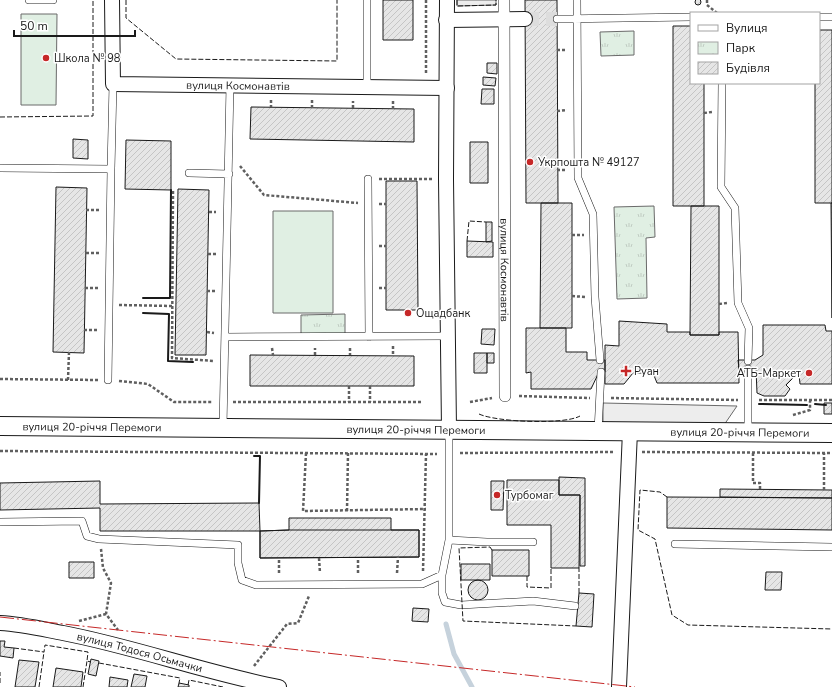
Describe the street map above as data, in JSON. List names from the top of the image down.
{
  "streets": {
    "street": ["вулиця Космонавтів", "вулиця 20-річчя Перемоги", "вулиця Тодося Осьмачки"]
  },
  "places": {
    "other": [
      "Школа № 98",
      "Укрпошта № 49127",
      "Ощадбанк",
      "АТБ-Маркет",
      "Турбомаг"
    ],
    "health": ["Руан"]
  },
  "legend": ["Вулиця", "Парк", "Будівля"],
  "scale_bar": "50 m"
}
